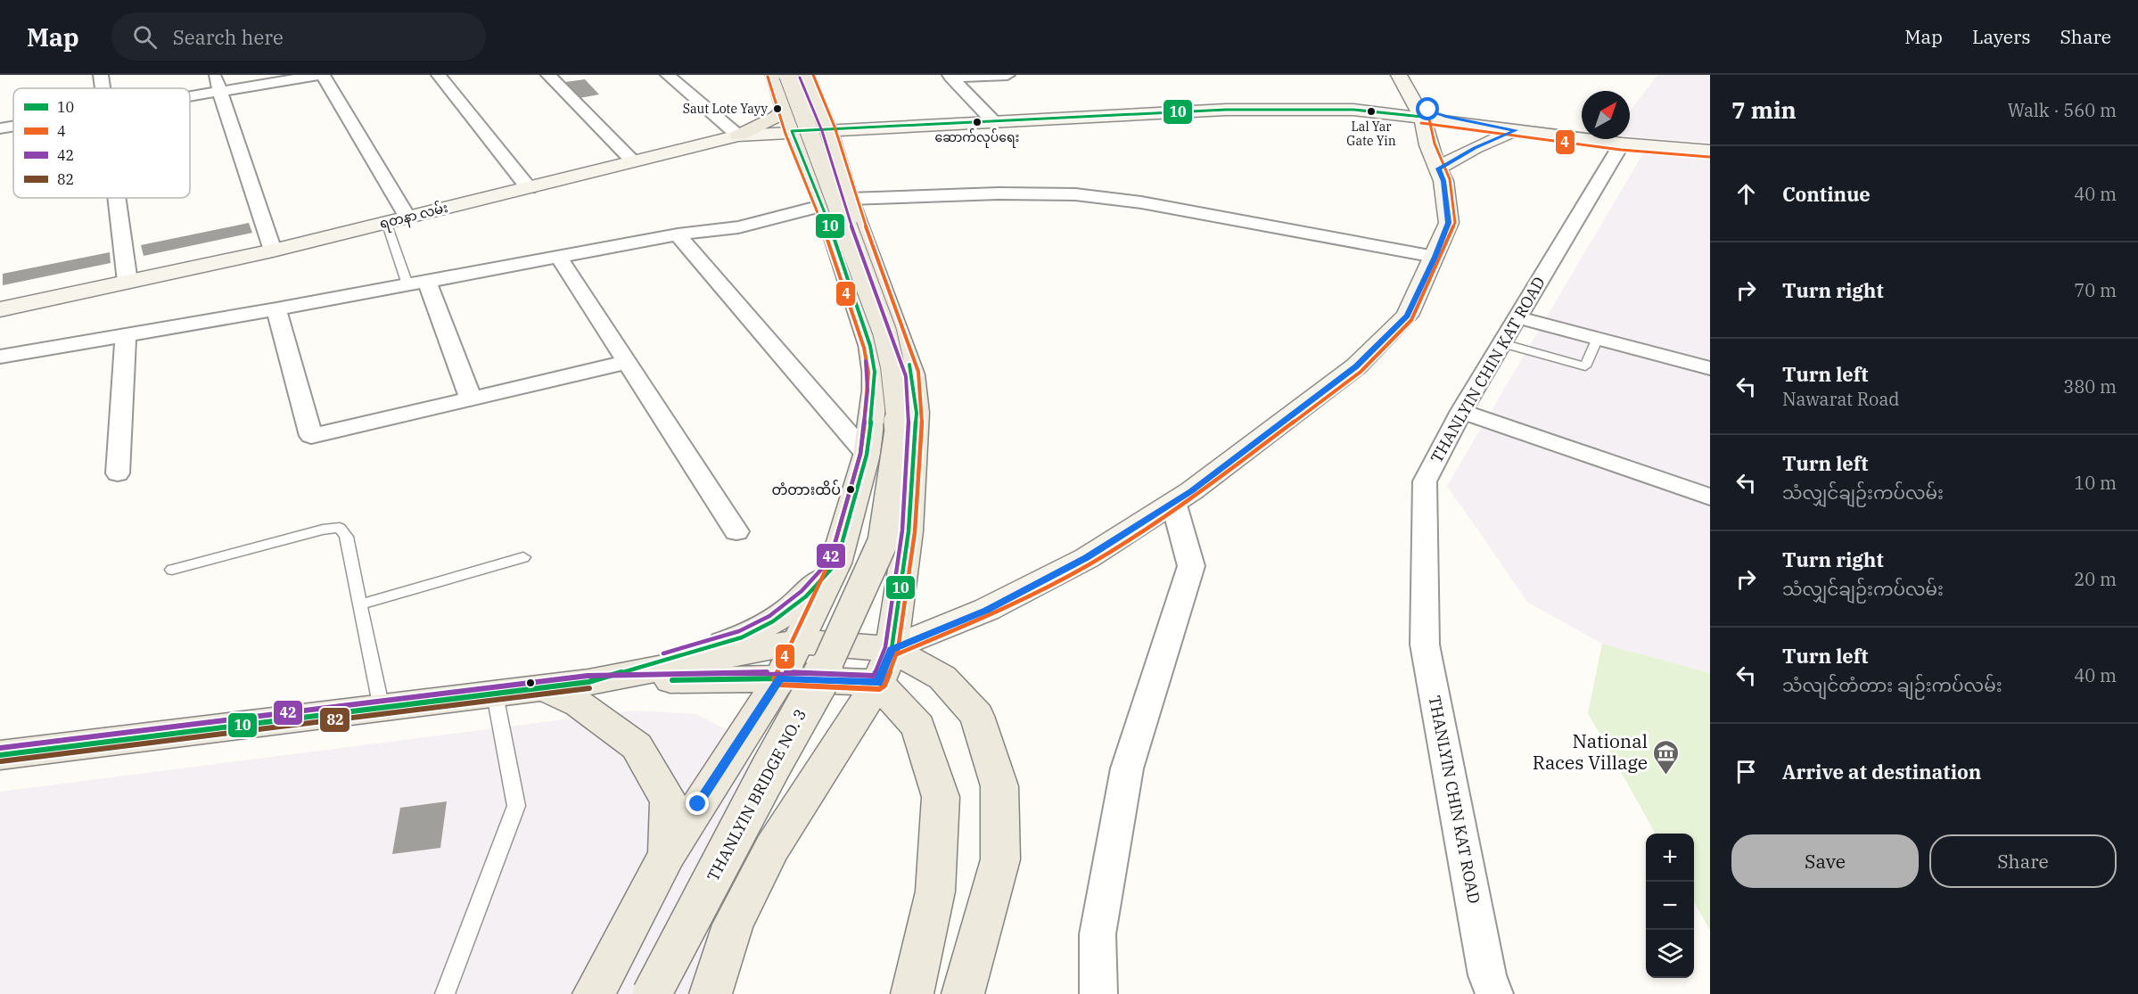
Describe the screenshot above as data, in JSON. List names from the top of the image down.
{
  "streets": {
    "main road": ["ရတနာ လမ်း", "THANLYIN BRIDGE NO. 3"],
    "street": ["THANLYIN CHIN KAT ROAD"]
  },
  "places": {
    "other": [
      "Saut Lote Yayy",
      "Lal Yar Gate Yin",
      "ဆောက်လုပ်ရေး",
      "တံတားထိပ်"
    ],
    "museum": ["National Races Village"]
  },
  "lines": [
    "transit line 4",
    "transit line 42",
    "transit line 10",
    "transit line 82"
  ],
  "legend": [
    "10",
    "4",
    "42",
    "82"
  ],
  "north": "top right",
  "page": {
    "header": "Map",
    "search": "Search here",
    "nav": ["Map", "Layers", "Share"],
    "heading": ["7 min", "Walk · 560 m"],
    "list": [
      ["Continue", "40 m"],
      ["Turn right", "70 m"],
      ["Turn left", "Nawarat Road", "380 m"],
      ["Turn left", "သံလျှင်ချဉ်းကပ်လမ်း", "10 m"],
      ["Turn right", "သံလျှင်ချဉ်းကပ်လမ်း", "20 m"],
      ["Turn left", "သံလျင်တံတား ချဉ်းကပ်လမ်း", "40 m"],
      "Arrive at destination"
    ],
    "buttons": ["Save", "Share"],
    "map_buttons": ["+", "−"]
  }
}
